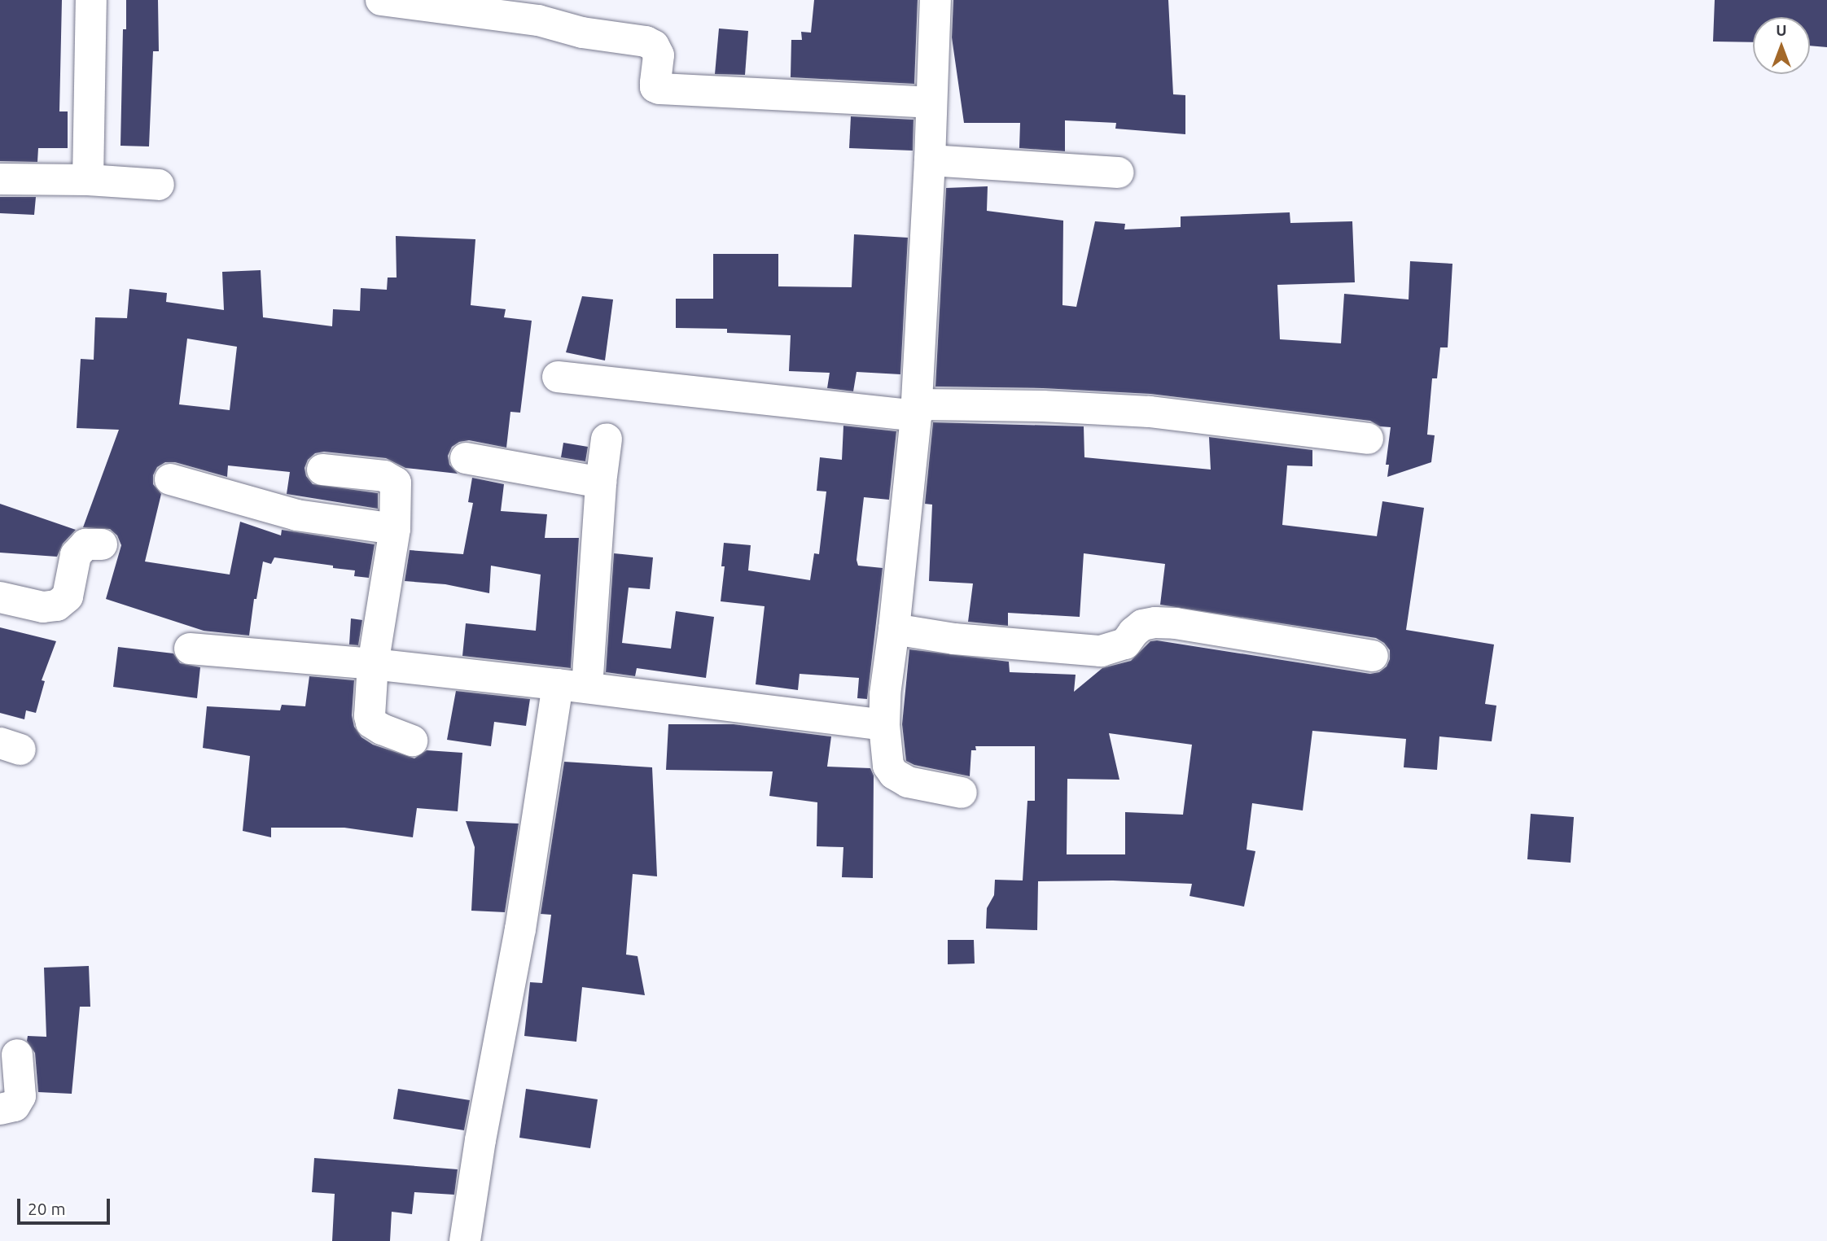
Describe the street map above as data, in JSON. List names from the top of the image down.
{
  "scale_bar": "20 m",
  "north": "top"
}
